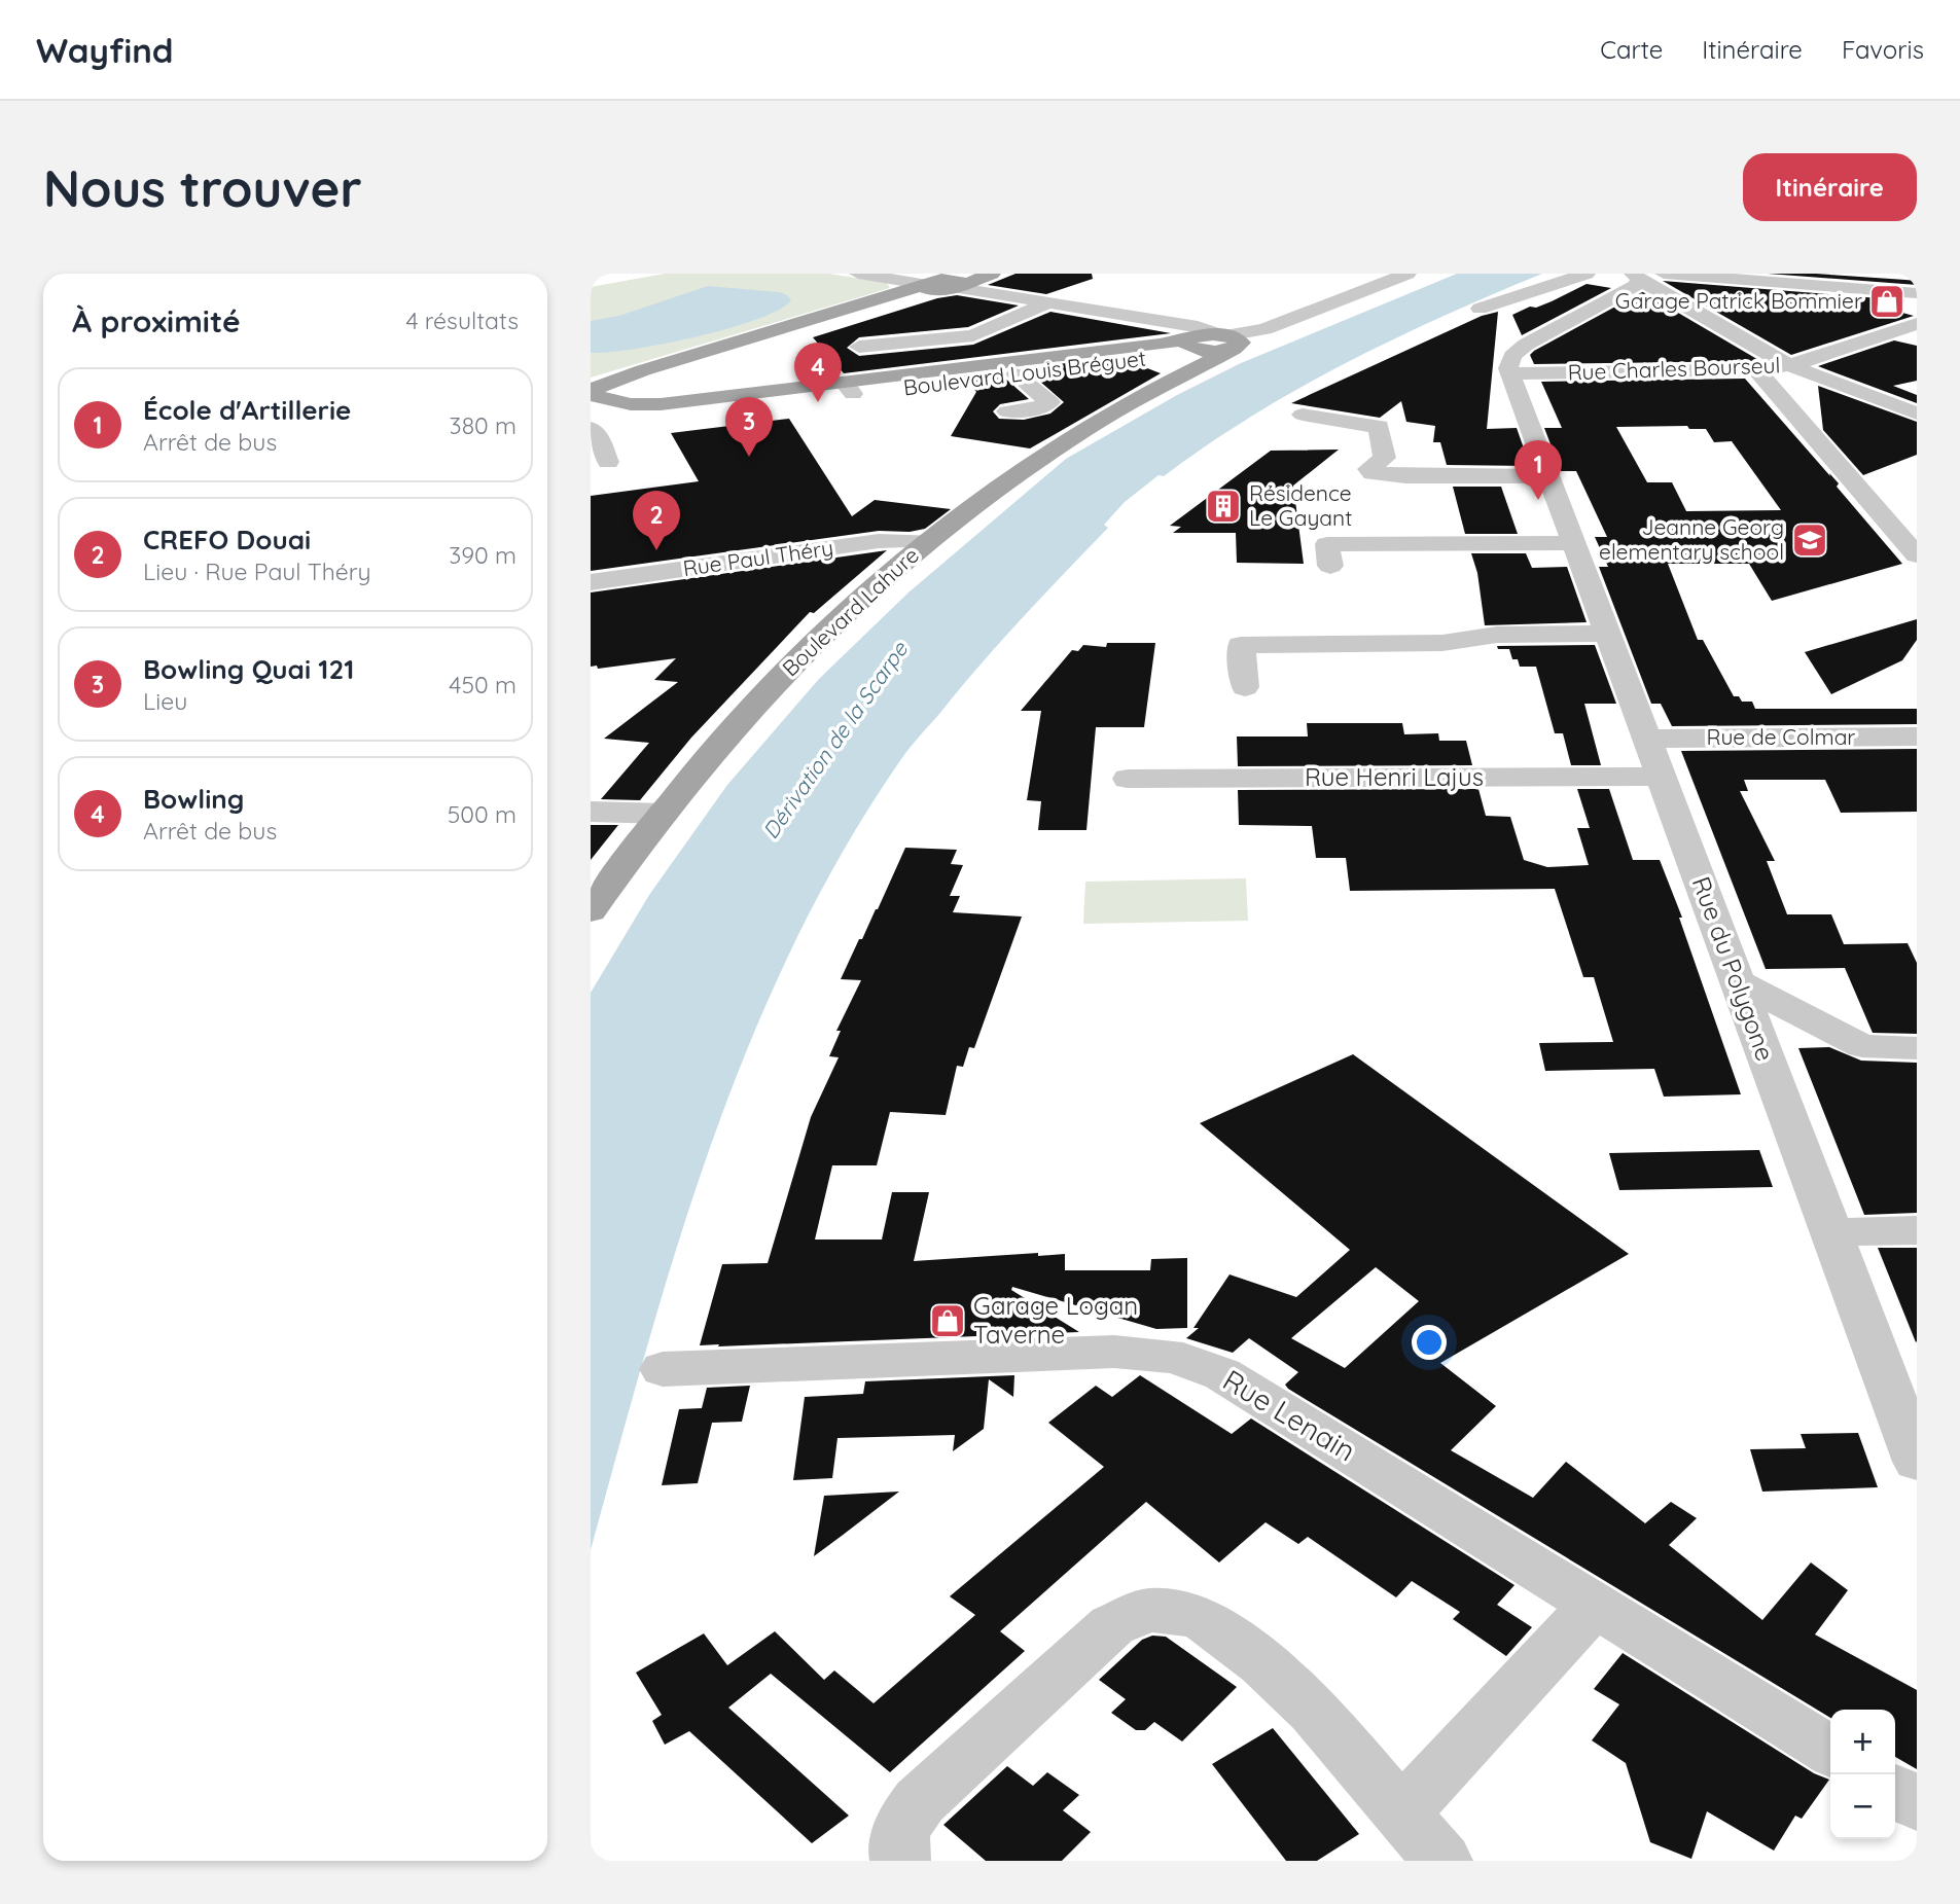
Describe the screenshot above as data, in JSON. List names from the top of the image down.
{
  "streets": {
    "main road": ["Boulevard Louis Bréguet", "Boulevard Lahure"],
    "street": [
      "Rue Charles Bourseul",
      "Rue Paul Théry",
      "Rue de Colmar",
      "Rue Henri Lajus",
      "Rue du Polygone",
      "Rue Lenain"
    ]
  },
  "crossings": [
    ["Rue Charles Bourseul", "Rue du Polygone"],
    ["Boulevard Louis Bréguet", "Boulevard Lahure"],
    ["Rue Paul Théry", "Boulevard Lahure"],
    ["Rue de Colmar", "Rue du Polygone"],
    ["Rue Henri Lajus", "Rue du Polygone"]
  ],
  "water": ["Dérivation de la Scarpe"],
  "places": {
    "shop": ["Garage Patrick Bommier", "Garage Logan Taverne"],
    "building": ["Résidence Le Gayant"],
    "school or university": ["Jeanne Georg elementary school"]
  },
  "page": {
    "header": "Wayfind",
    "nav": ["Carte", "Itinéraire", "Favoris"],
    "buttons": "Itinéraire",
    "title": "Nous trouver",
    "heading": ["À proximité", "4 résultats"],
    "pins": [
      "4",
      "3",
      "1",
      "2"
    ],
    "list": [
      {
        "mark": "1",
        "name": "École d'Artillerie",
        "note": "Arrêt de bus",
        "value": "380 m"
      },
      {
        "mark": "2",
        "name": "CREFO Douai",
        "note": "Lieu · Rue Paul Théry",
        "value": "390 m"
      },
      {
        "mark": "3",
        "name": "Bowling Quai 121",
        "note": "Lieu",
        "value": "450 m"
      },
      {
        "mark": "4",
        "name": "Bowling",
        "note": "Arrêt de bus",
        "value": "500 m"
      }
    ],
    "map_buttons": ["+", "−"]
  }
}
